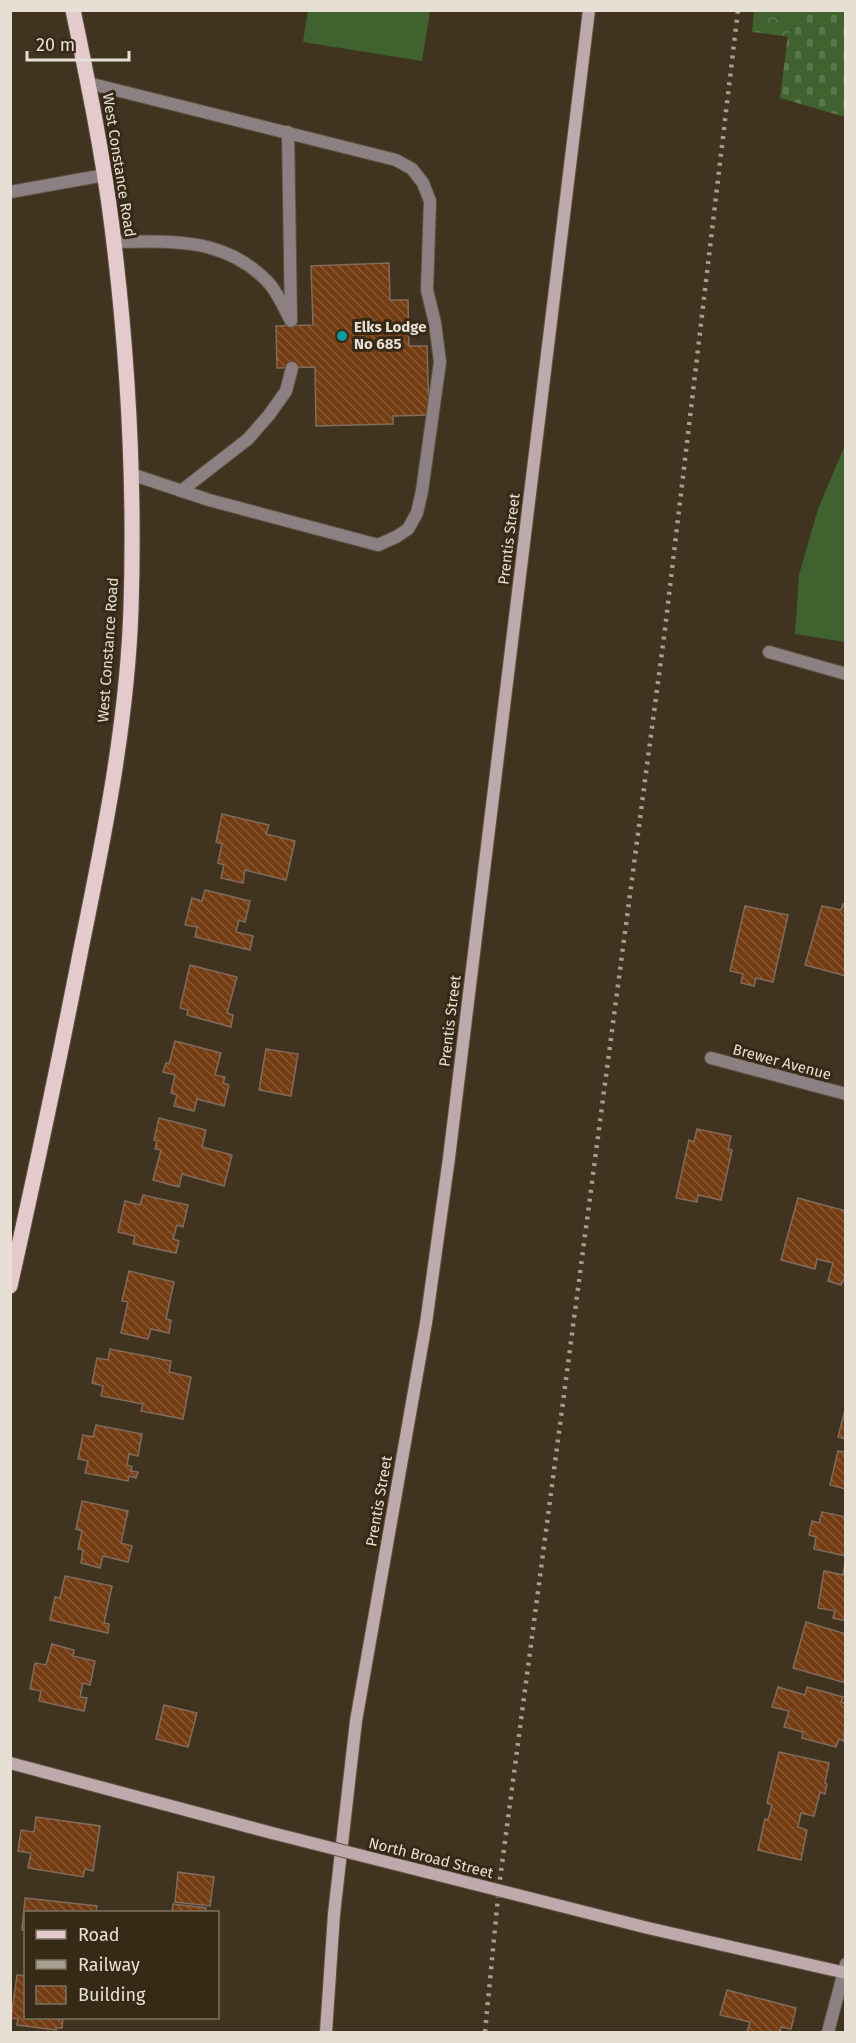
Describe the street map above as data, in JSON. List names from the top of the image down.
{
  "streets": {
    "main road": ["West Constance Road"],
    "street": ["Prentis Street", "Brewer Avenue", "North Broad Street"]
  },
  "places": ["Elks Lodge No 685"],
  "legend": ["Road", "Railway", "Building"],
  "scale_bar": "20 m"
}
